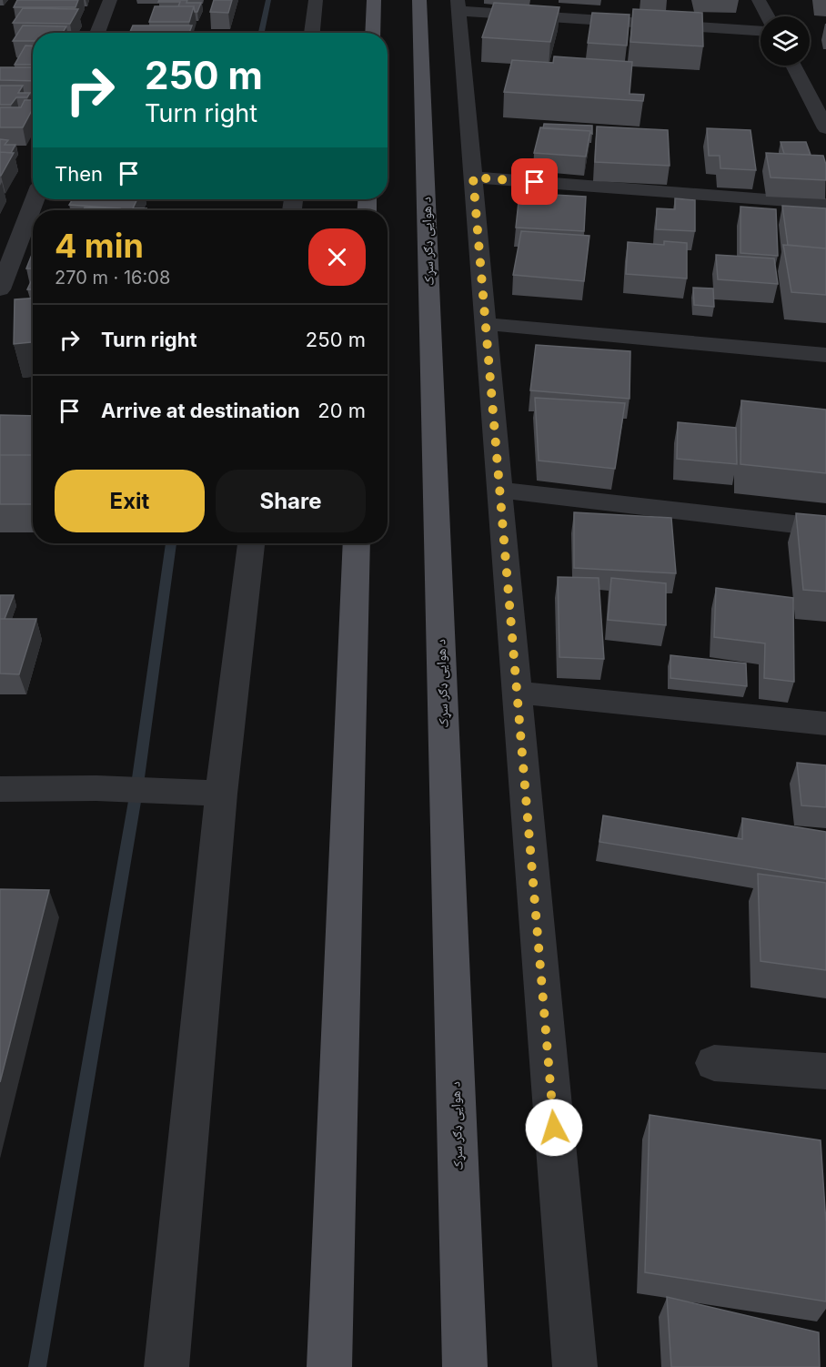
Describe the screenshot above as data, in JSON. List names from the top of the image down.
{
  "streets": {
    "main road": ["د هوایی ډګر سړک"]
  },
  "page": {
    "turn": ["250 m", "Turn right"],
    "then": "Then",
    "heading": ["4 min", "270 m · 16:08"],
    "list": [
      {
        "name": "Turn right",
        "value": "250 m"
      },
      {
        "name": "Arrive at destination",
        "value": "20 m"
      }
    ],
    "buttons": ["Exit", "Share"]
  }
}
